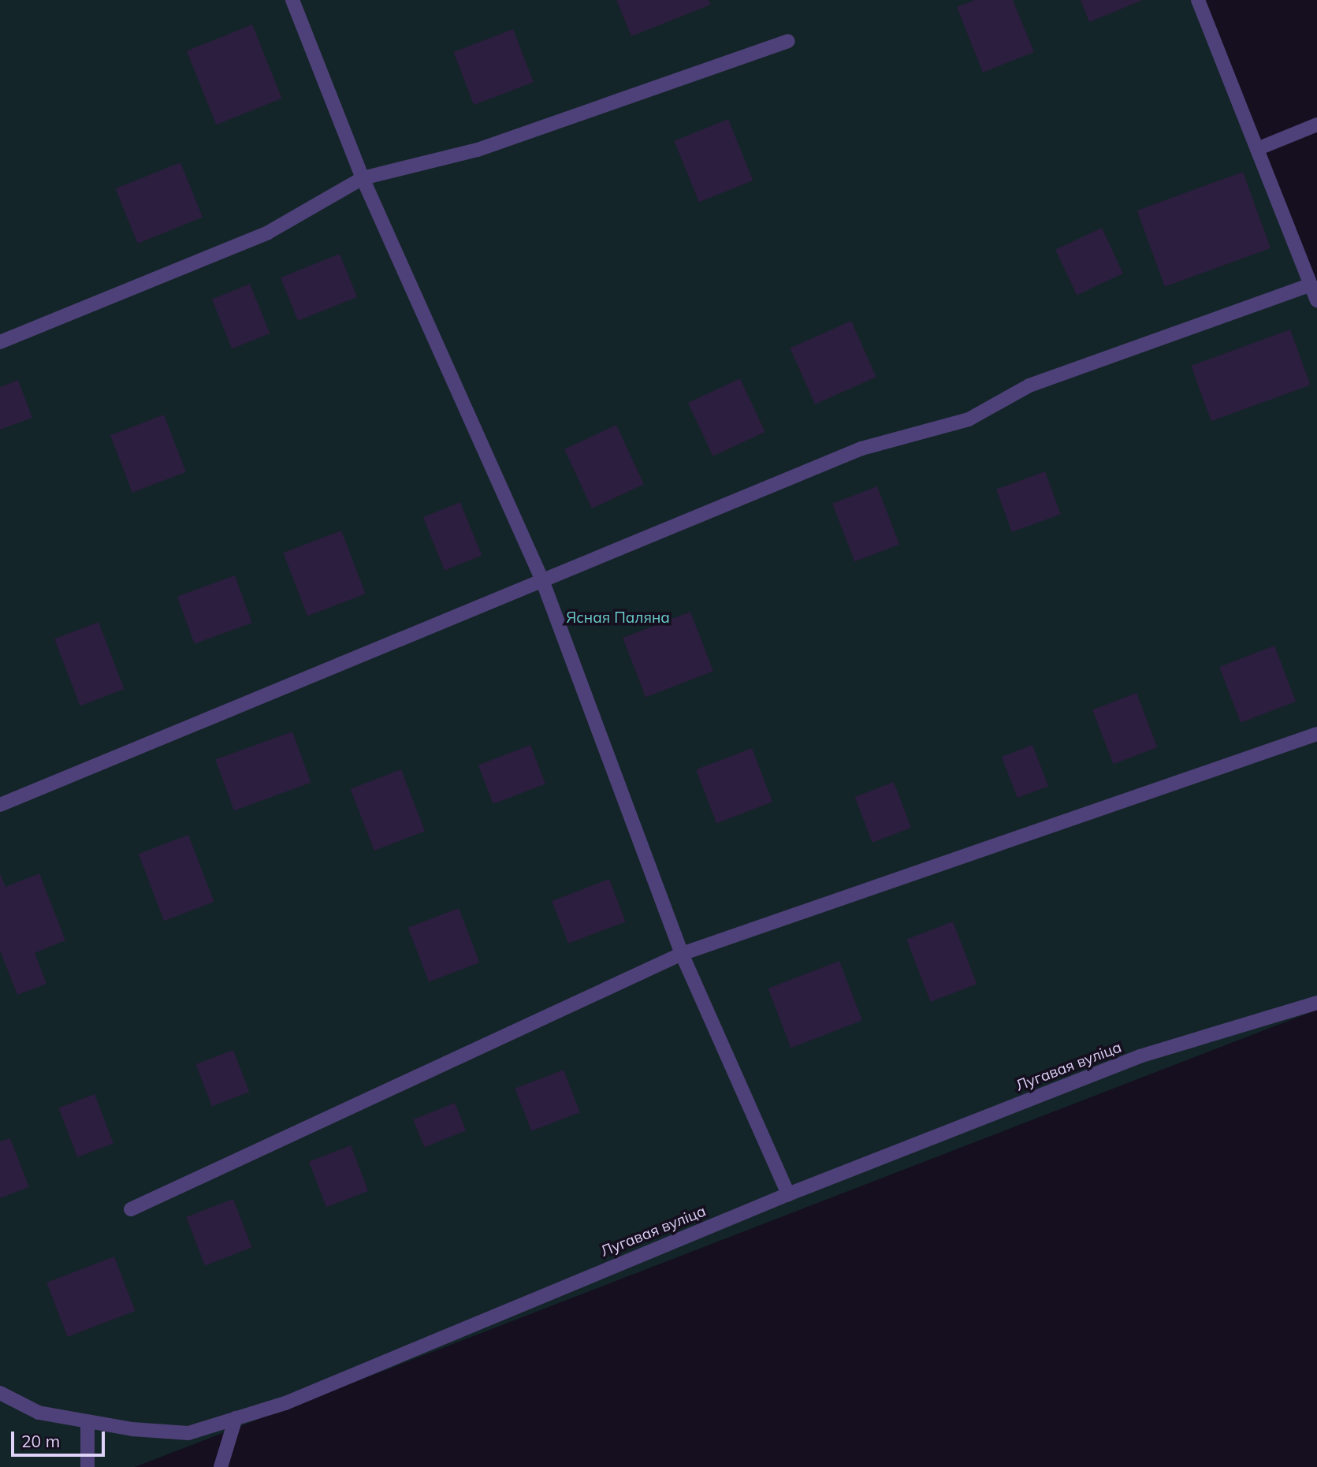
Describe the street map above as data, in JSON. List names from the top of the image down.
{
  "streets": {
    "street": ["Лугавая вуліца"]
  },
  "parks": ["Ясная Паляна"],
  "scale_bar": "20 m"
}
